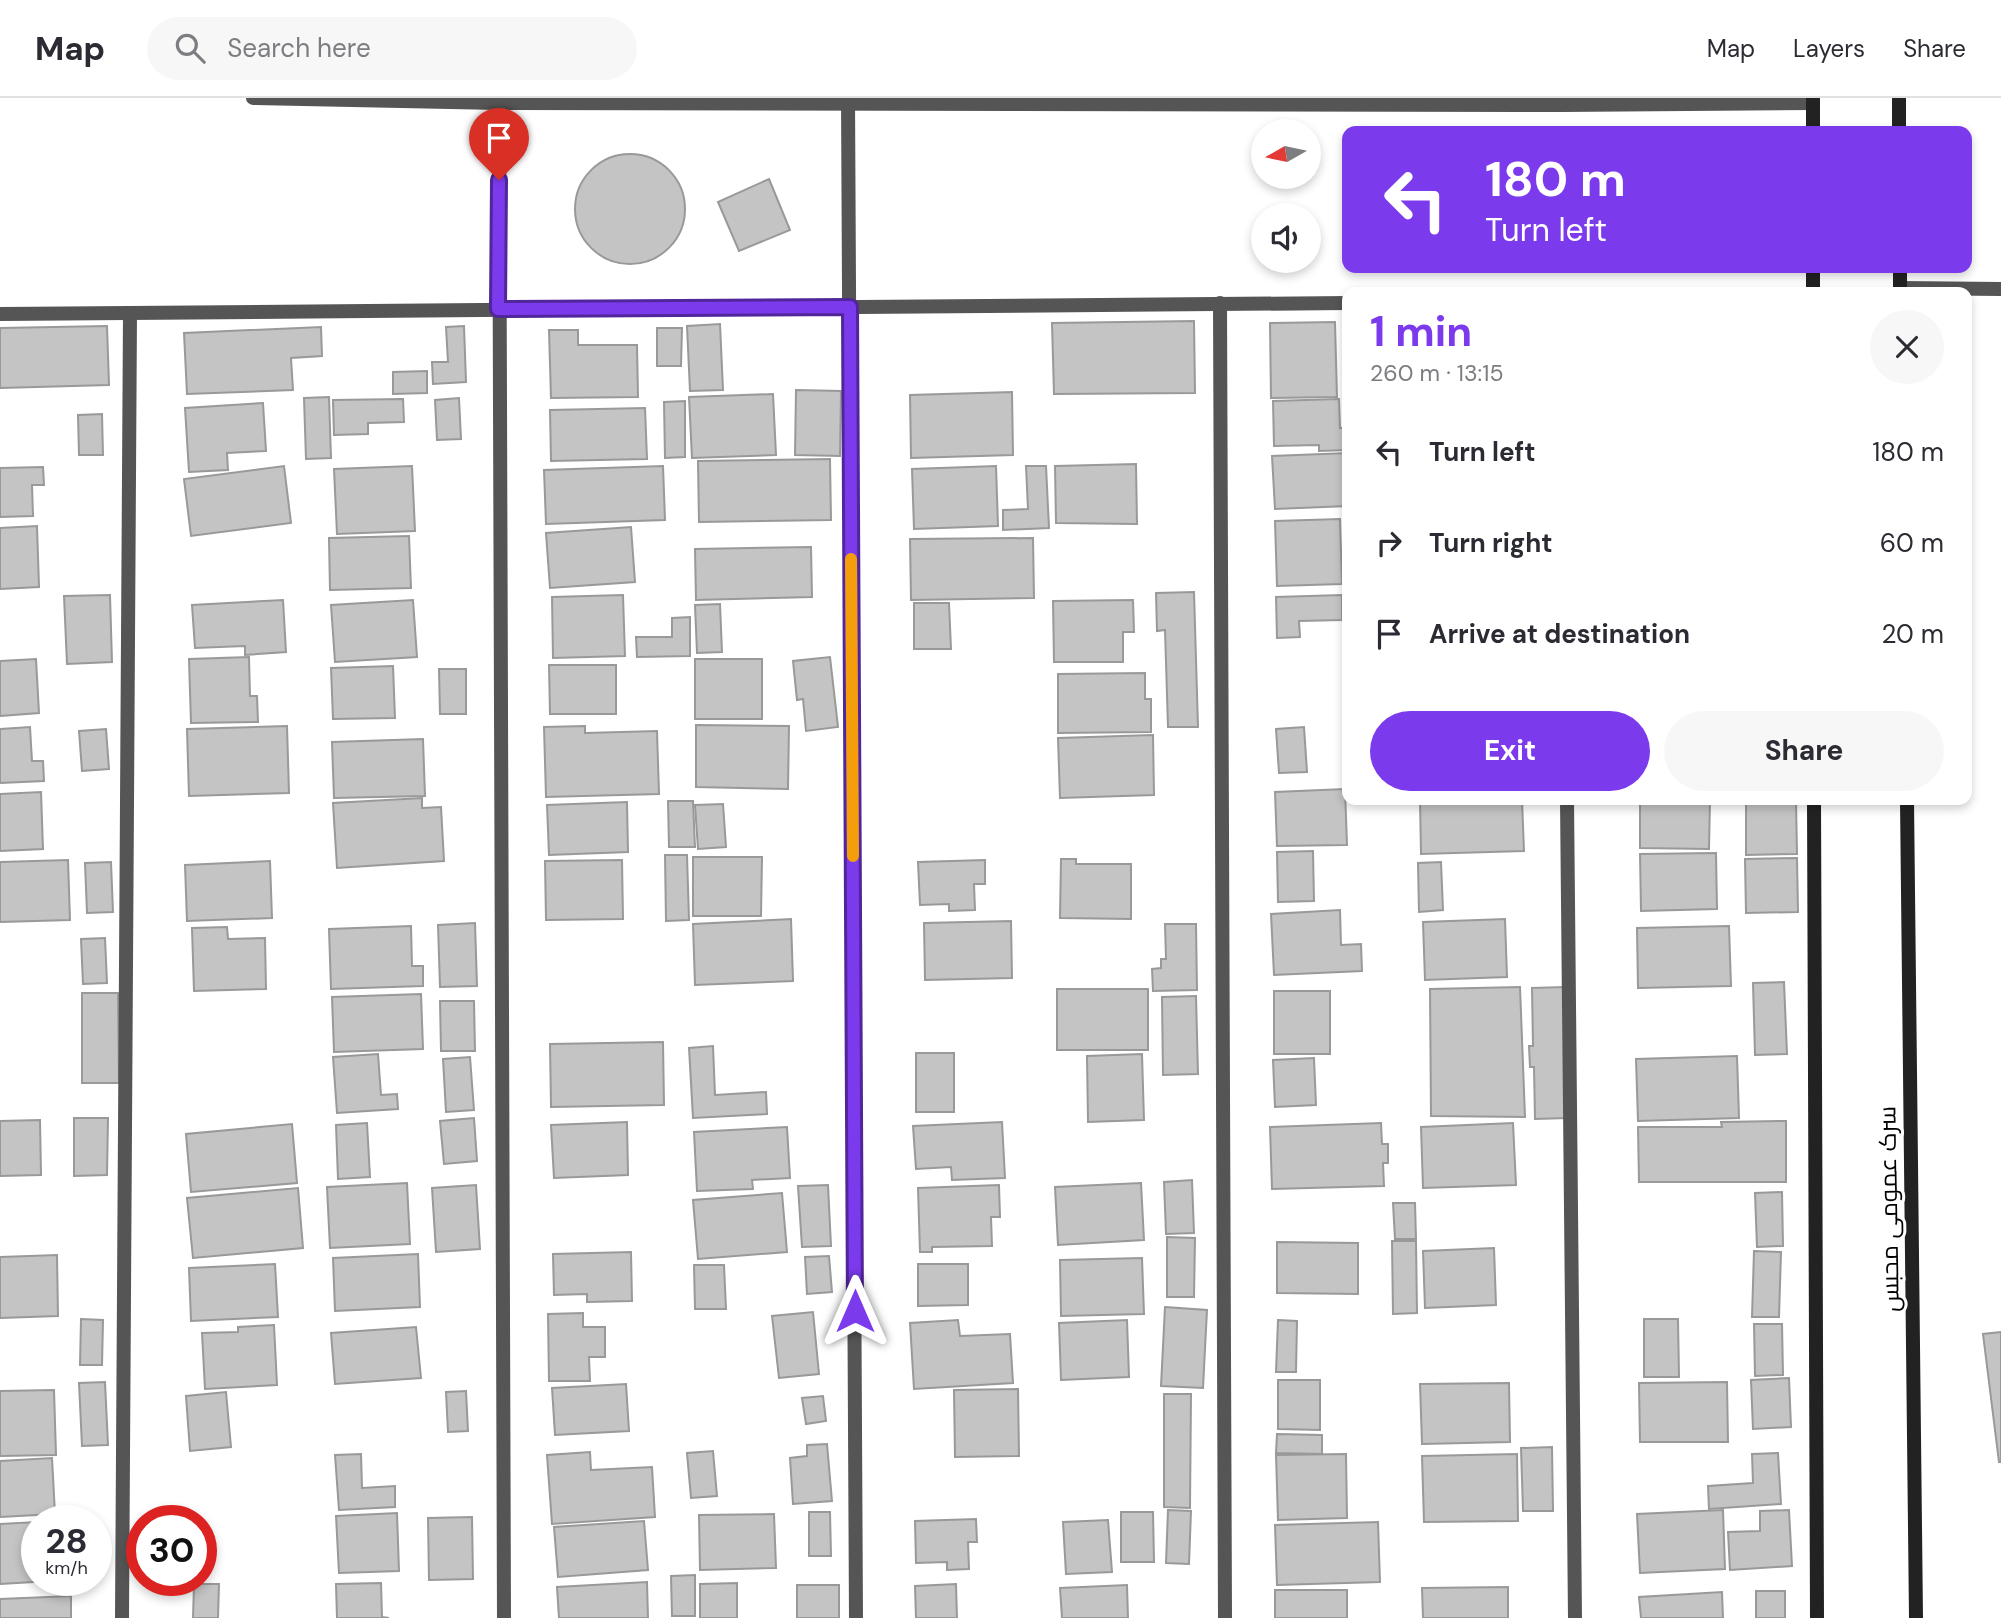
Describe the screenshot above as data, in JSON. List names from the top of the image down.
{
  "streets": {
    "street": ["سرک عمومی محبس"]
  },
  "north": "left",
  "page": {
    "header": "Map",
    "search": "Search here",
    "nav": ["Map", "Layers", "Share"],
    "turn": ["180 m", "Turn left"],
    "heading": ["1 min", "260 m · 13:15"],
    "list": [
      {
        "name": "Turn left",
        "value": "180 m"
      },
      {
        "name": "Turn right",
        "value": "60 m"
      },
      {
        "name": "Arrive at destination",
        "value": "20 m"
      }
    ],
    "buttons": ["Exit", "Share"],
    "speed": "28 km/h",
    "limit": "30"
  }
}
